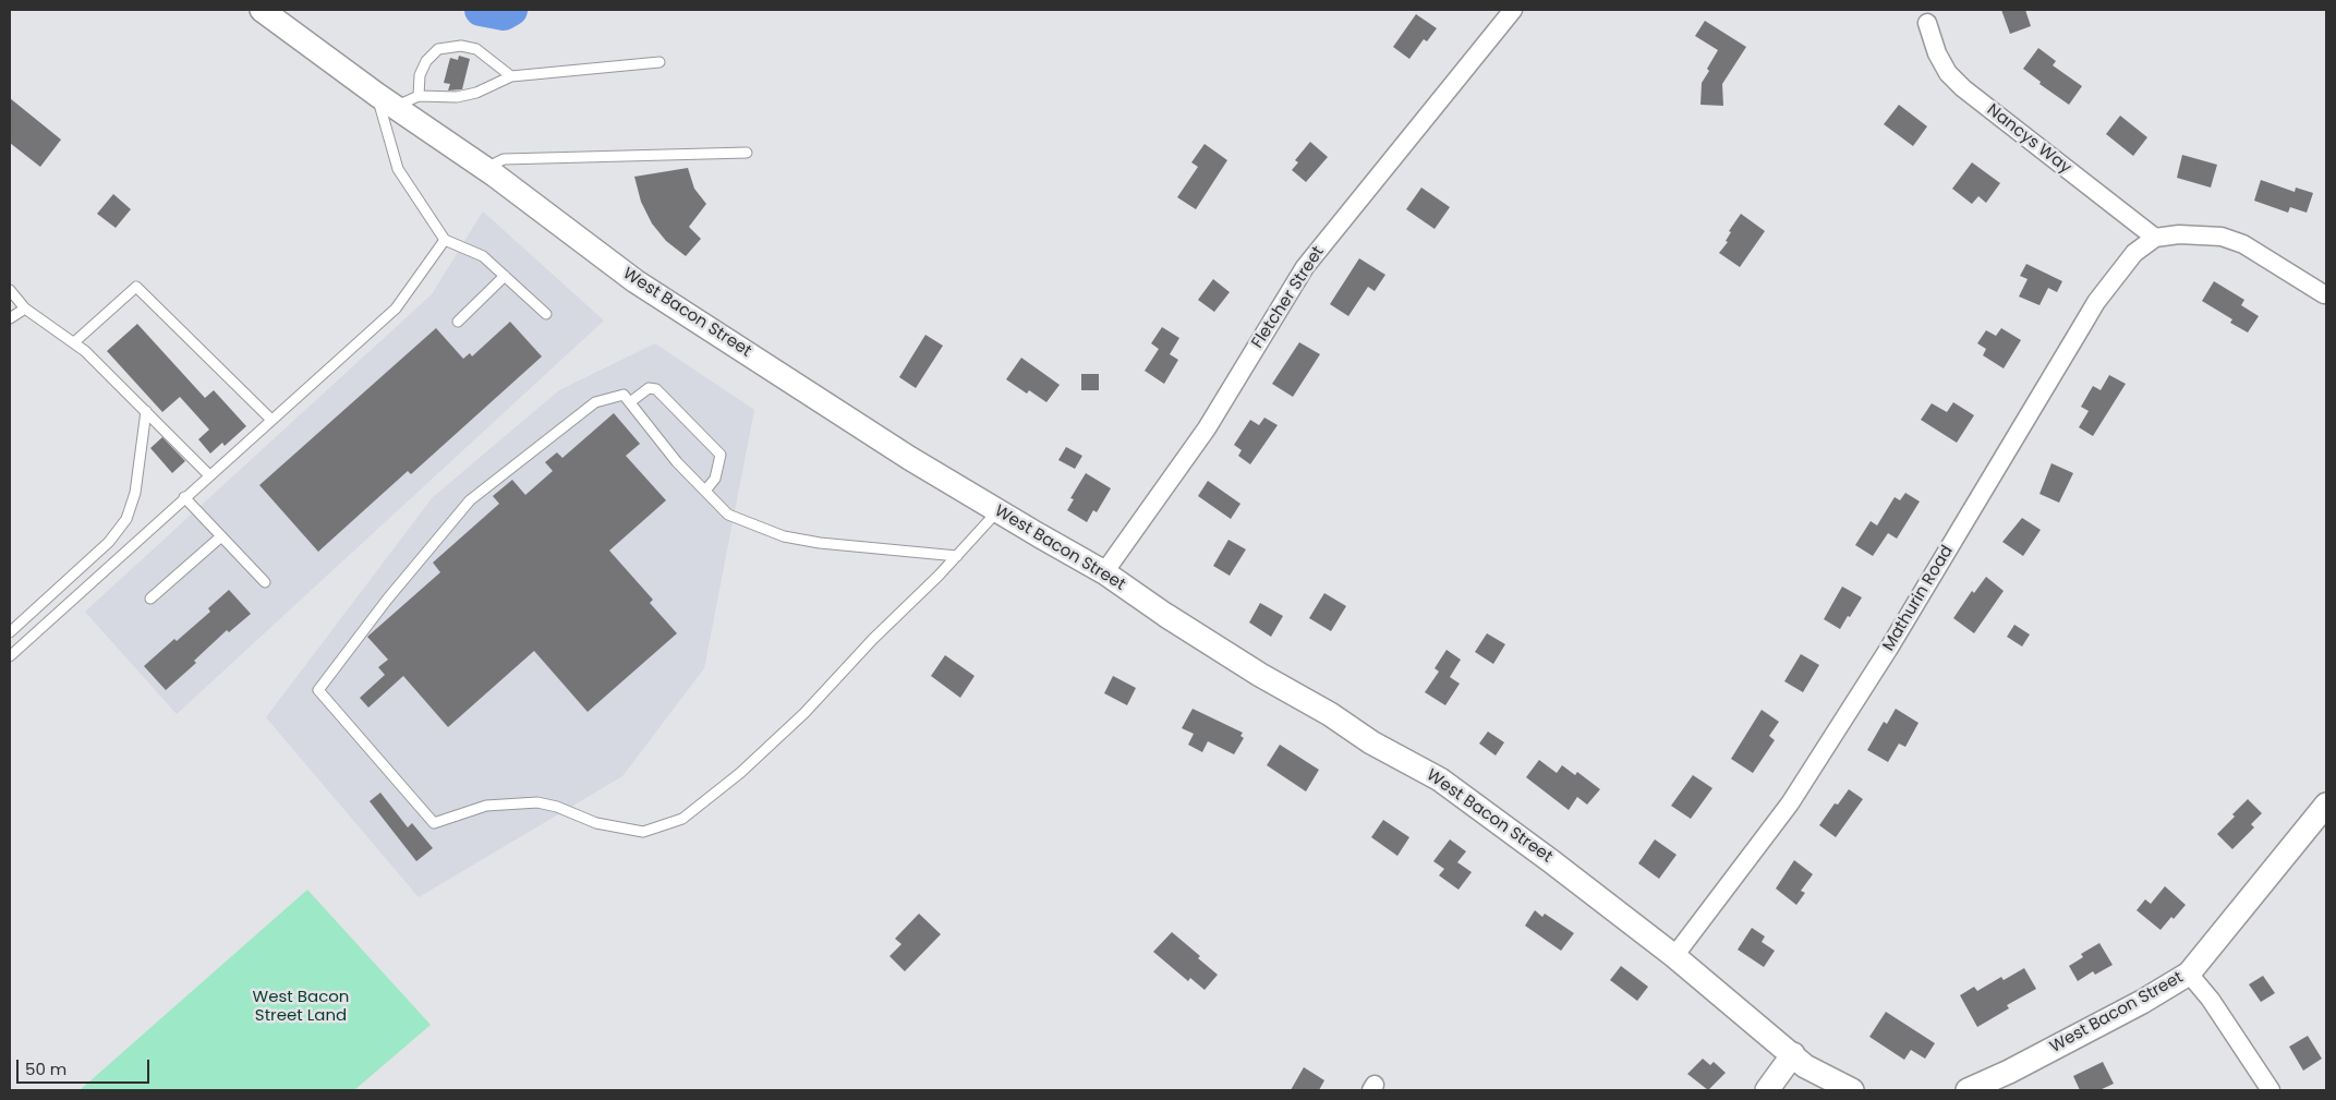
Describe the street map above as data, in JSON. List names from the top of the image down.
{
  "streets": {
    "street": [
      "Nancys Way",
      "Fletcher Street",
      "West Bacon Street",
      "Mathurin Road"
    ]
  },
  "crossings": [
    ["Nancys Way", "Mathurin Road"],
    ["Fletcher Street", "West Bacon Street"],
    ["West Bacon Street", "Mathurin Road"]
  ],
  "parks": ["West Bacon Street Land"],
  "scale_bar": "50 m"
}
